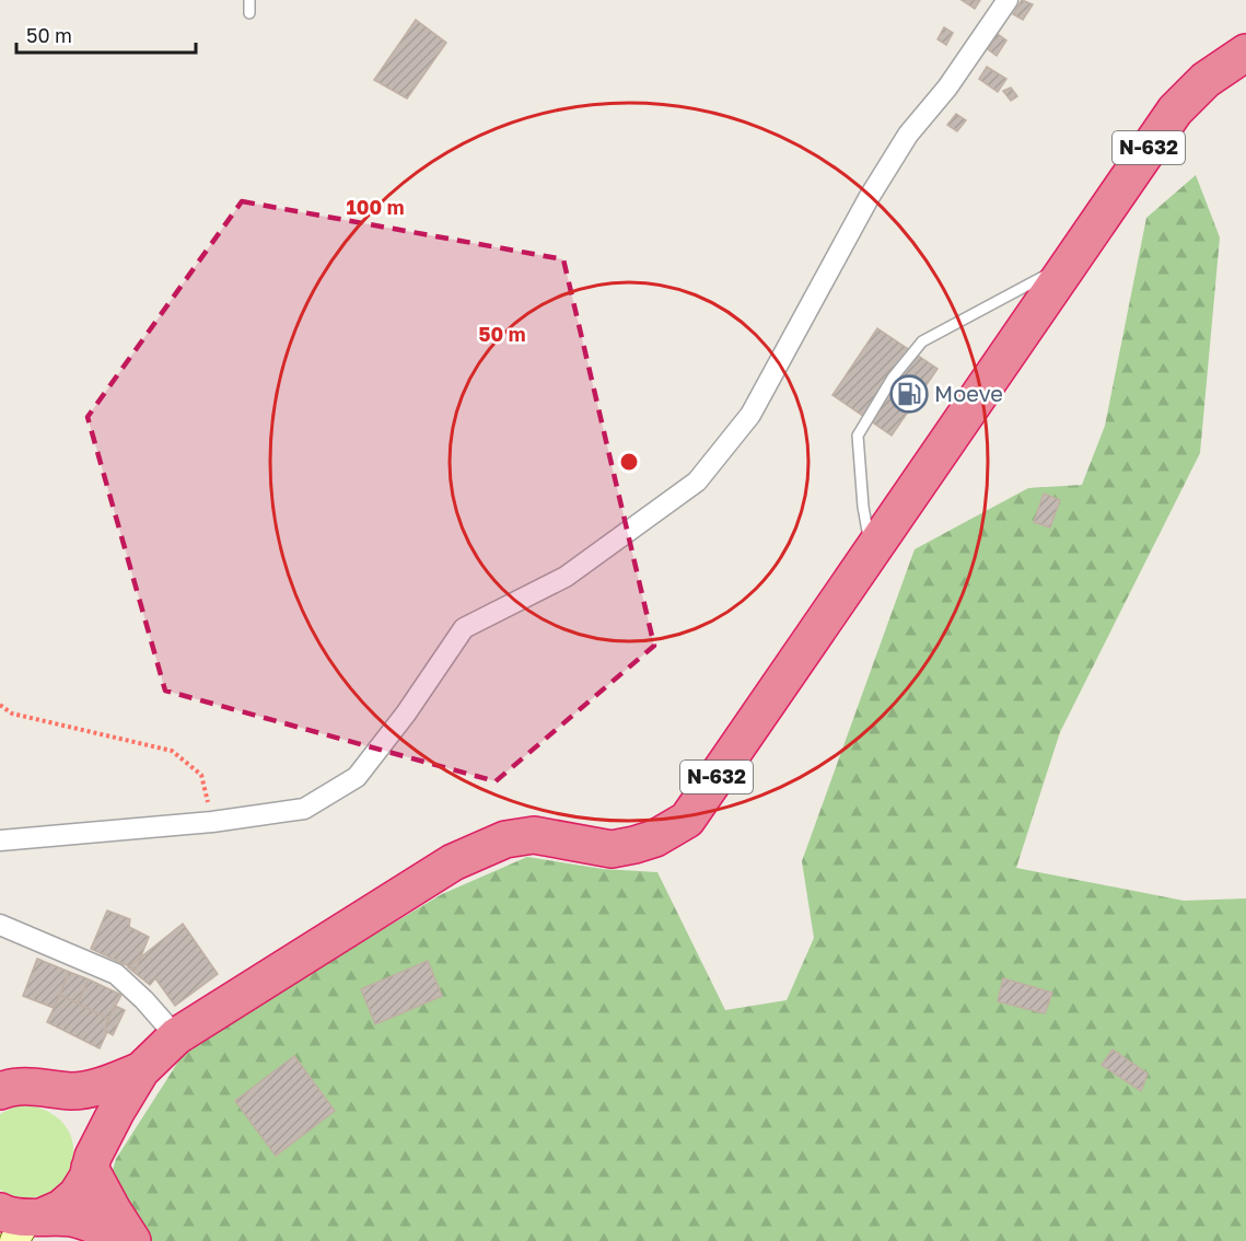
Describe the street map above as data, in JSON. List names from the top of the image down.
{
  "streets": {
    "highway": ["N-632"]
  },
  "places": {
    "fuel station": ["Moeve"]
  },
  "scale_bar": "50 m",
  "rings": ["100 m", "50 m"]
}
